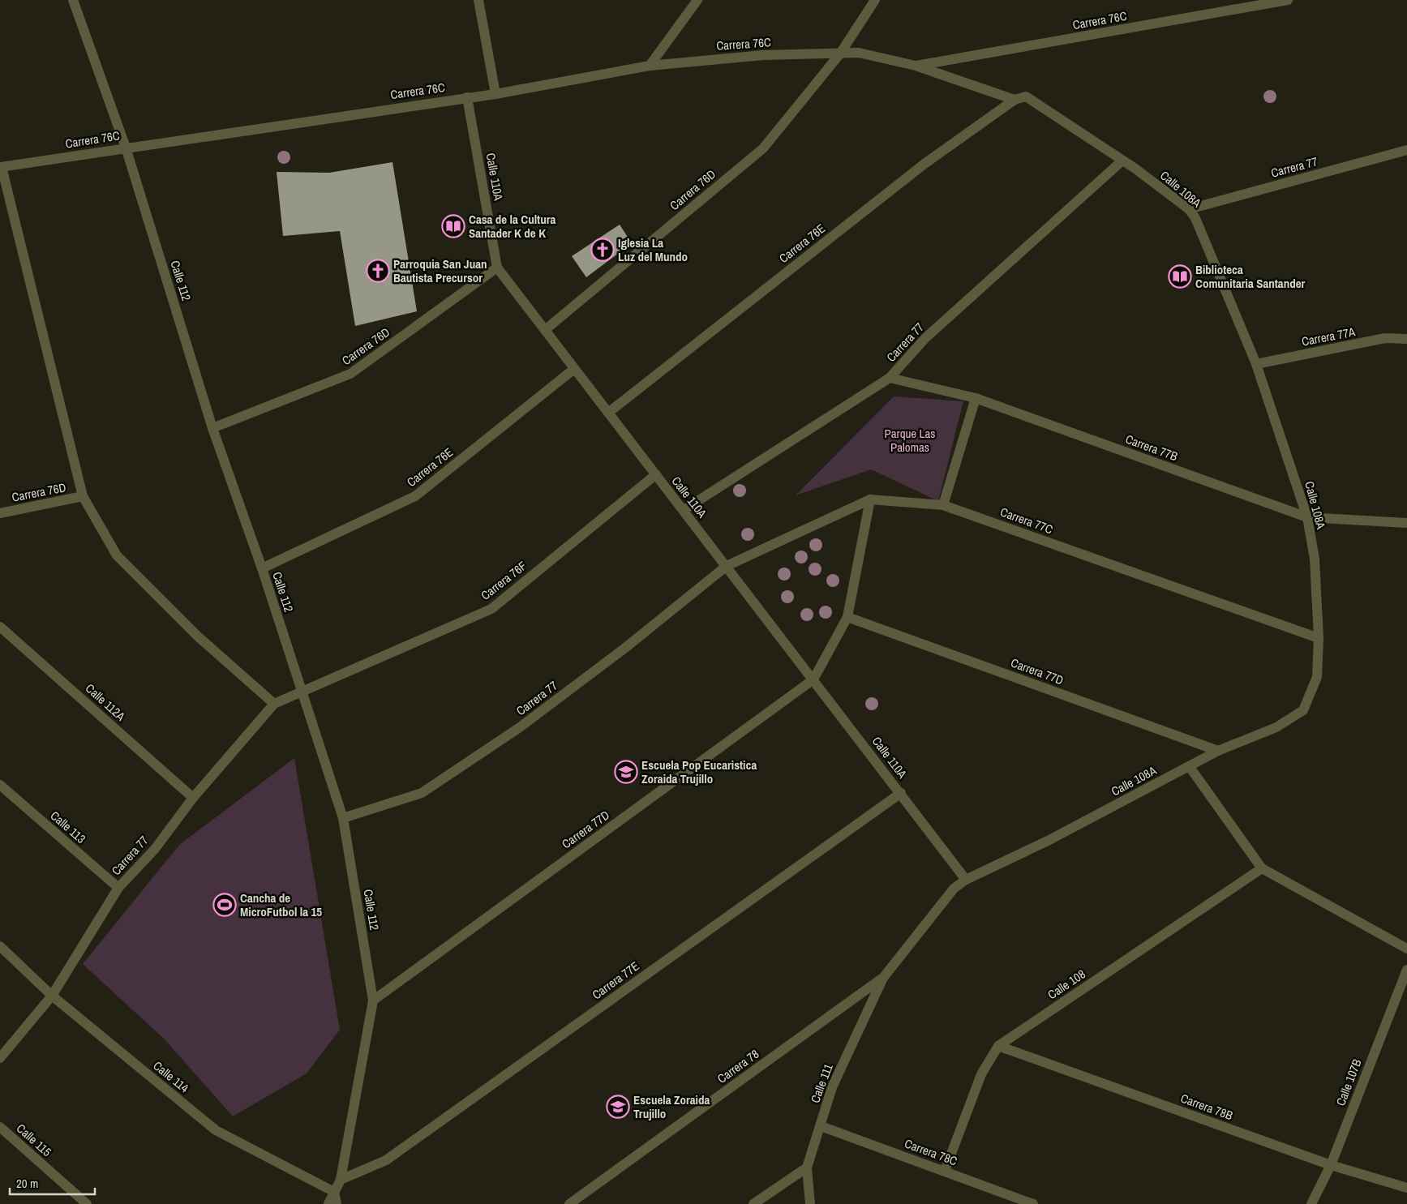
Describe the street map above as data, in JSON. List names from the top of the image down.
{
  "streets": {
    "street": [
      "Carrera 76C",
      "Carrera 77",
      "Calle 110A",
      "Calle 108A",
      "Carrera 76D",
      "Carrera 76E",
      "Calle 112",
      "Carrera 77A",
      "Carrera 77B",
      "Carrera 77C",
      "Carrera 76F",
      "Carrera 77D",
      "Calle 112A",
      "Calle 113",
      "Carrera 77E",
      "Calle 108",
      "Carrera 78",
      "Calle 114",
      "Calle 107B",
      "Calle 111",
      "Carrera 78B",
      "Calle 115",
      "Carrera 78C"
    ]
  },
  "crossings": [
    ["Carrera 76C", "Calle 110A"],
    ["Carrera 76C", "Calle 108A"],
    ["Carrera 76C", "Carrera 76D"],
    ["Carrera 76C", "Calle 112"],
    ["Carrera 77", "Calle 110A"],
    ["Carrera 77", "Calle 108A"],
    ["Carrera 77", "Calle 112"],
    ["Carrera 77", "Carrera 77B"],
    ["Carrera 77", "Carrera 77C"],
    ["Carrera 77", "Carrera 76F"],
    ["Carrera 77", "Calle 112A"],
    ["Carrera 77", "Calle 113"],
    ["Carrera 77", "Calle 114"],
    ["Calle 110A", "Calle 108A"],
    ["Calle 110A", "Carrera 76D"],
    ["Calle 110A", "Carrera 76E"],
    ["Calle 110A", "Carrera 77C"],
    ["Calle 110A", "Carrera 76F"],
    ["Calle 110A", "Carrera 77D"],
    ["Calle 110A", "Carrera 77E"],
    ["Calle 108A", "Carrera 76D"],
    ["Calle 108A", "Carrera 76E"],
    ["Calle 108A", "Carrera 77A"],
    ["Calle 108A", "Carrera 77B"],
    ["Calle 108A", "Carrera 77C"],
    ["Calle 108A", "Carrera 77D"],
    ["Calle 108A", "Carrera 78"],
    ["Calle 108A", "Calle 111"],
    ["Carrera 76D", "Calle 112"],
    ["Carrera 76E", "Calle 112"],
    ["Calle 112", "Carrera 76F"],
    ["Calle 112", "Carrera 77D"],
    ["Calle 112", "Carrera 77E"],
    ["Calle 112", "Calle 114"],
    ["Calle 108", "Carrera 78B"],
    ["Calle 108", "Carrera 78C"],
    ["Carrera 78", "Calle 111"],
    ["Calle 107B", "Carrera 78B"],
    ["Calle 111", "Carrera 78C"]
  ],
  "parks": ["Parque Las Palomas"],
  "places": {
    "library": ["Casa de la Cultura Santader K de K", "Biblioteca Comunitaria Santander"],
    "church": ["Iglesia La Luz del Mundo", "Parroquia San Juan Bautista Precursor"],
    "school or university": ["Escuela Pop Eucaristica Zoraida Trujillo", "Escuela Zoraida Trujillo"],
    "sports": ["Cancha de MicroFutbol la 15"]
  },
  "scale_bar": "20 m"
}
